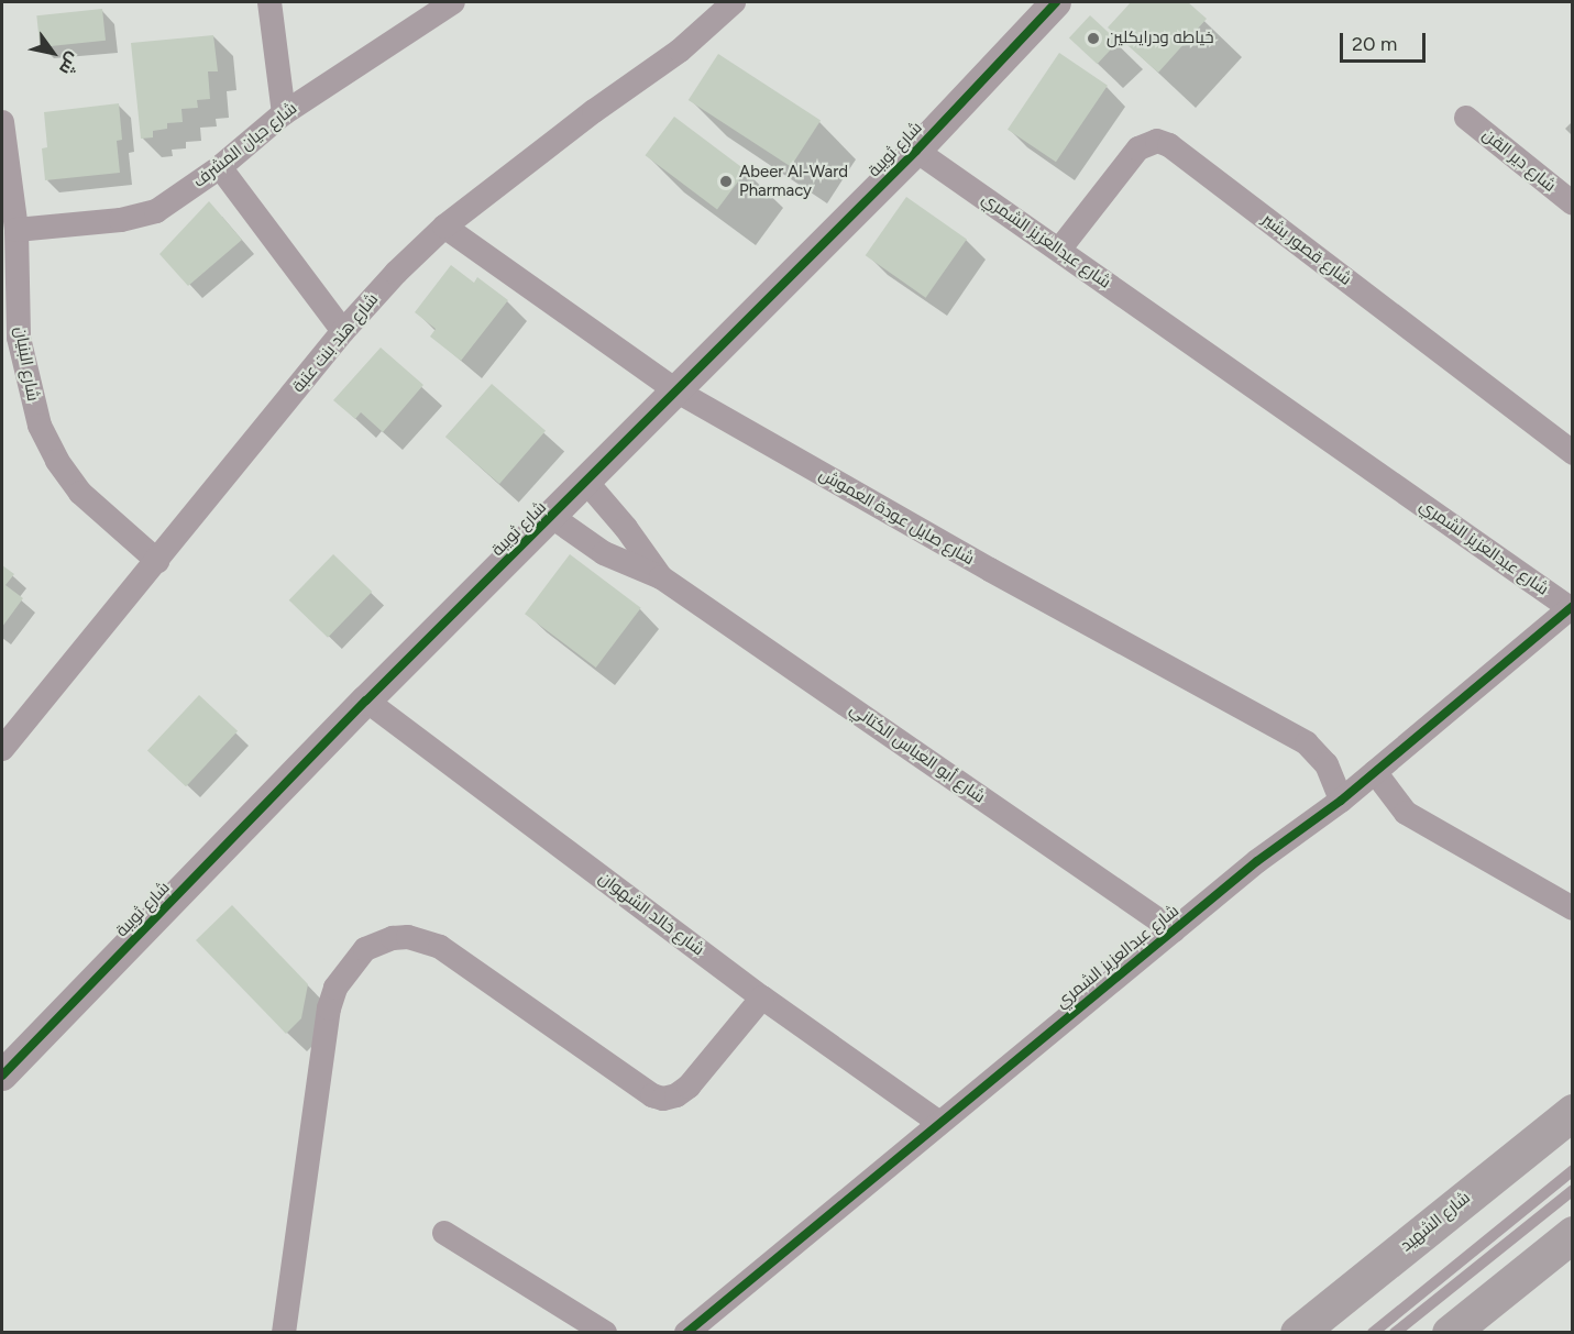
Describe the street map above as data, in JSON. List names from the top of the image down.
{
  "streets": {
    "highway": ["شارع الشهيد"],
    "street": [
      "شارع حيان المشرف",
      "شارع ثويبة",
      "شارع دير القن",
      "شارع عبدالعزيز الشمري",
      "شارع قصور بشير",
      "شارع هند بنت عتبة",
      "شارع البنيان",
      "شارع صايل عودة العموش",
      "شارع أبو العباس الكتاني",
      "شارع خالد الشهوان"
    ]
  },
  "crossings": [
    ["شارع حيان المشرف", "شارع البنيان"],
    ["شارع ثويبة", "شارع عبدالعزيز الشمري"],
    ["شارع ثويبة", "شارع صايل عودة العموش"],
    ["شارع ثويبة", "شارع أبو العباس الكتاني"],
    ["شارع ثويبة", "شارع خالد الشهوان"],
    ["شارع عبدالعزيز الشمري", "شارع قصور بشير"],
    ["شارع عبدالعزيز الشمري", "شارع صايل عودة العموش"],
    ["شارع عبدالعزيز الشمري", "شارع أبو العباس الكتاني"],
    ["شارع عبدالعزيز الشمري", "شارع خالد الشهوان"],
    ["شارع هند بنت عتبة", "شارع البنيان"],
    ["شارع هند بنت عتبة", "شارع صايل عودة العموش"]
  ],
  "places": ["خياطه ودرايكلين", "Abeer Al-Ward Pharmacy"],
  "scale_bar": "20 m",
  "north": "bottom right"
}
